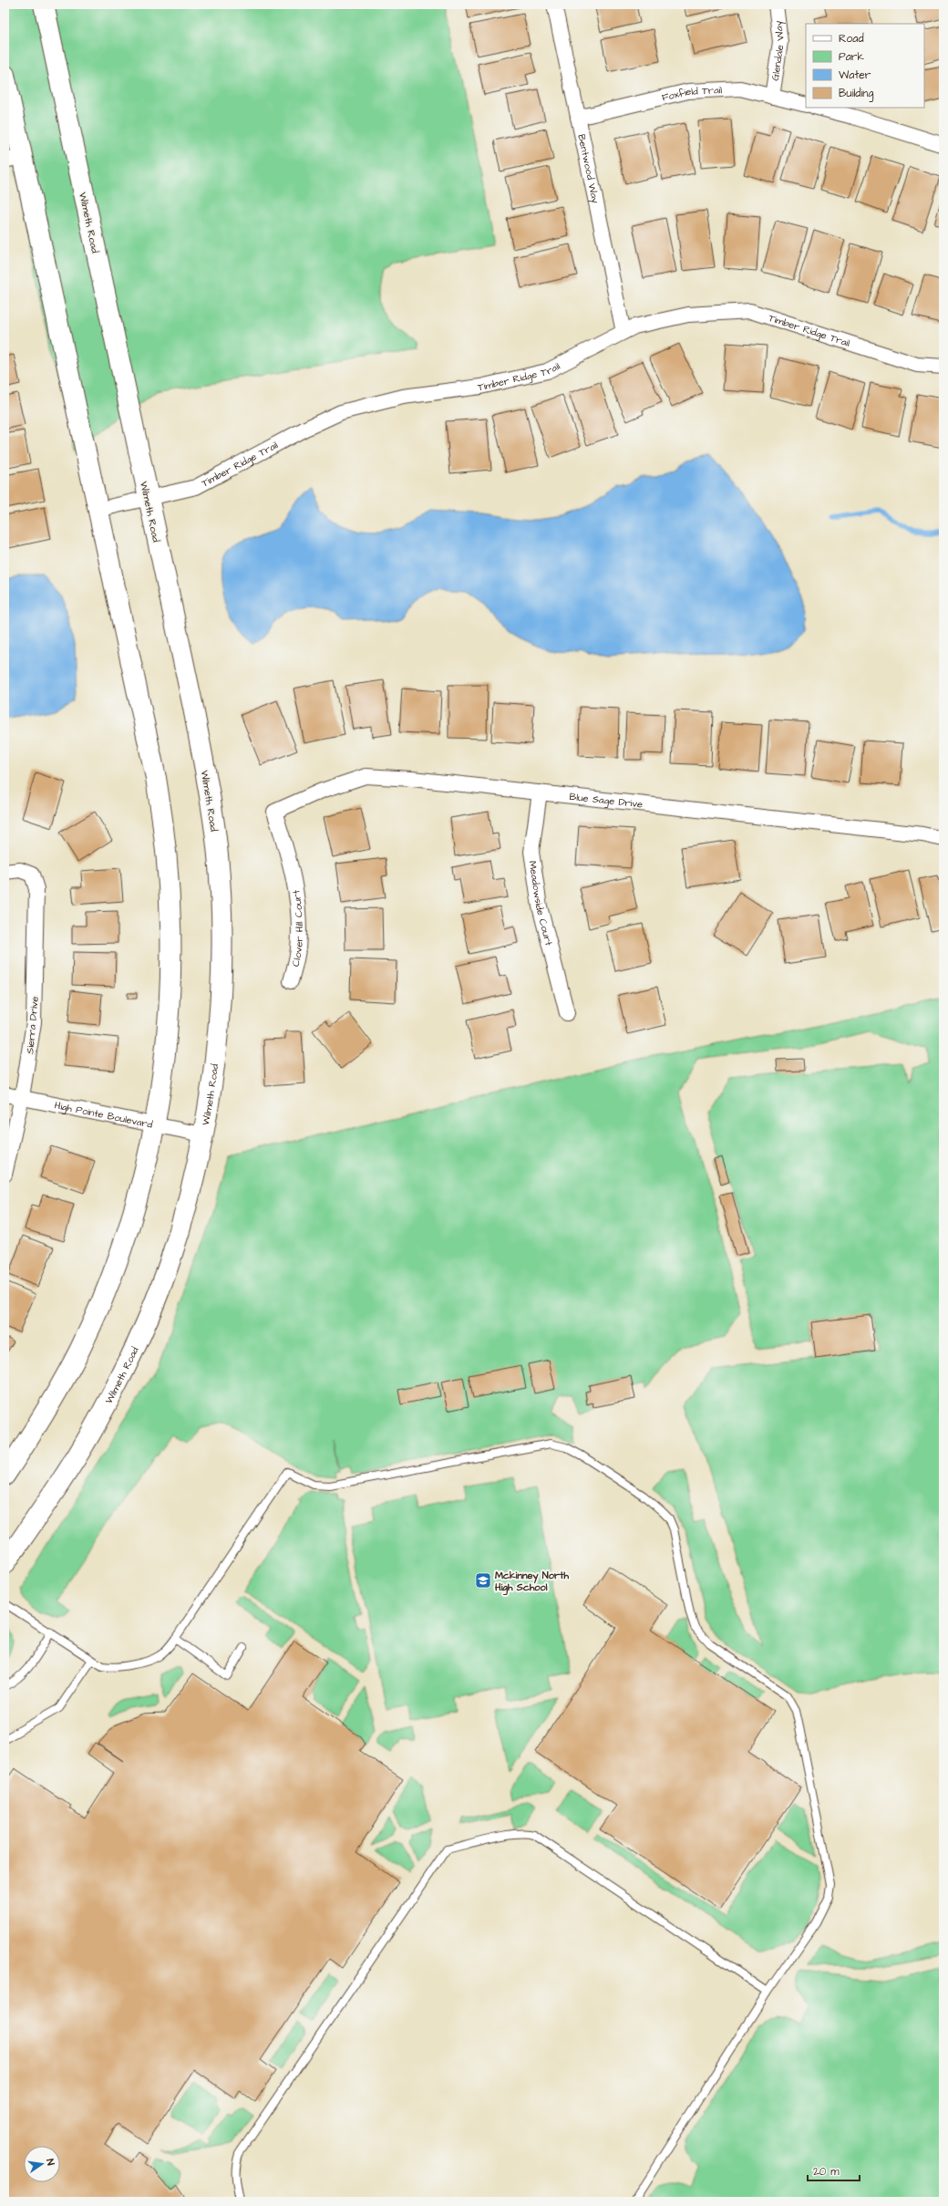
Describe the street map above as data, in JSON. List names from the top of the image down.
{
  "streets": {
    "main road": ["Wilmeth Road"],
    "street": [
      "Glendale Way",
      "Foxfield Trail",
      "Bentwood Way",
      "Timber Ridge Trail",
      "Blue Sage Drive",
      "Meadowside Court",
      "Clover Hill Court",
      "Sierra Drive",
      "High Pointe Boulevard"
    ]
  },
  "crossings": [
    ["Glendale Way", "Foxfield Trail"],
    ["Foxfield Trail", "Bentwood Way"],
    ["Bentwood Way", "Timber Ridge Trail"],
    ["Wilmeth Road", "Timber Ridge Trail"],
    ["Wilmeth Road", "High Pointe Boulevard"],
    ["Blue Sage Drive", "Meadowside Court"],
    ["Blue Sage Drive", "Clover Hill Court"],
    ["Sierra Drive", "High Pointe Boulevard"]
  ],
  "places": {
    "school or university": ["Mckinney North High School"]
  },
  "legend": [
    "Road",
    "Park",
    "Water",
    "Building"
  ],
  "scale_bar": "20 m",
  "north": "right"
}
